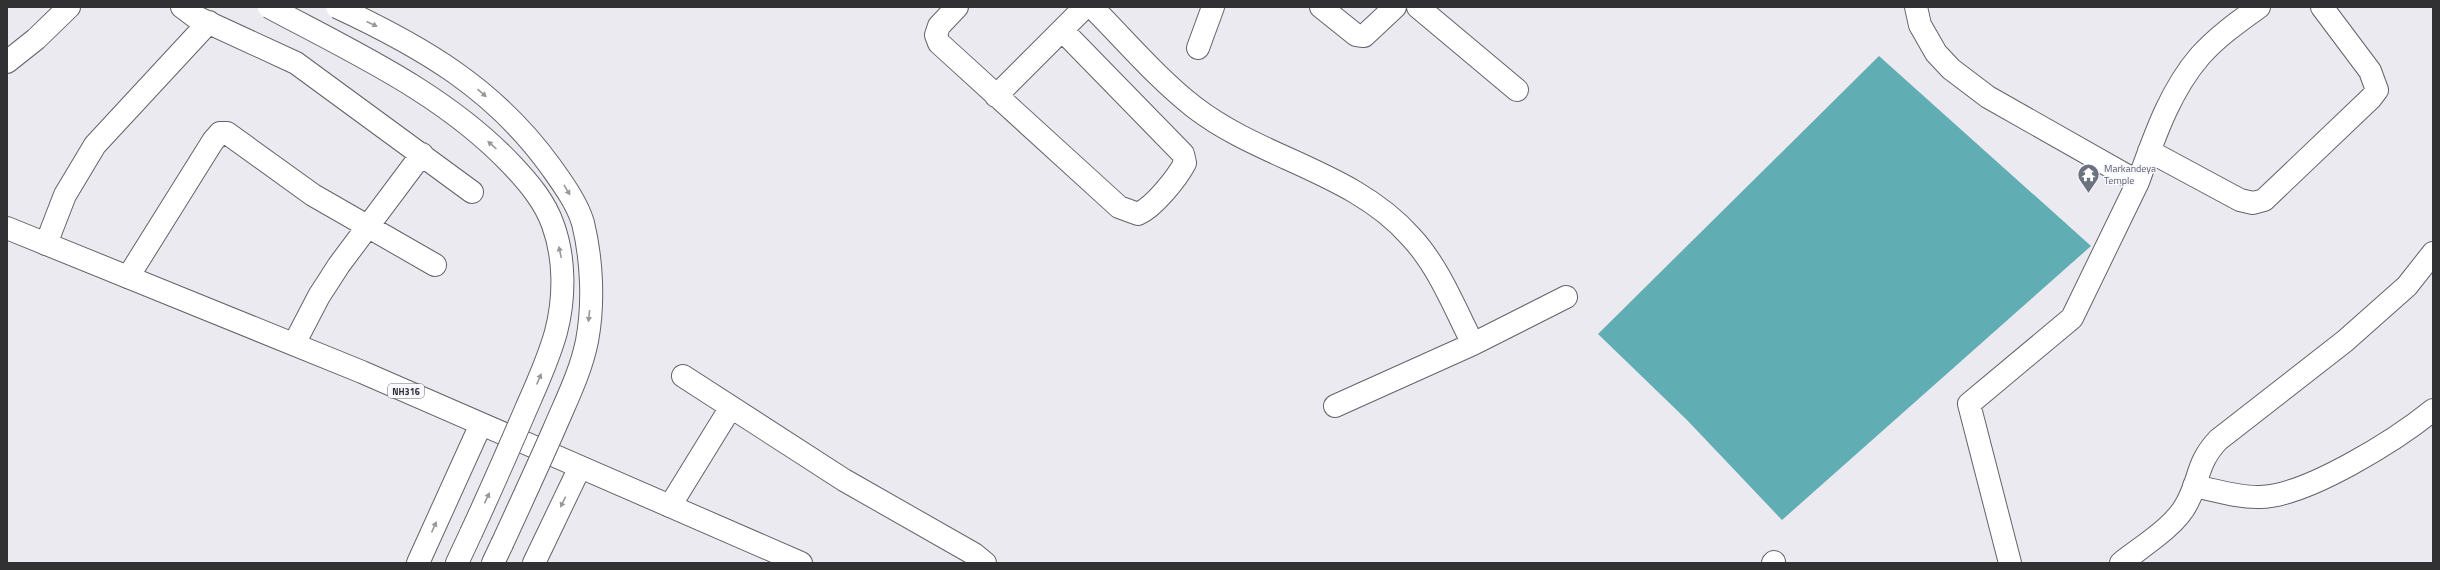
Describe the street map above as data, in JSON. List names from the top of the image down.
{
  "streets": {
    "main road": ["NH316"]
  },
  "places": {
    "temple": ["Markandeya Temple"]
  }
}
